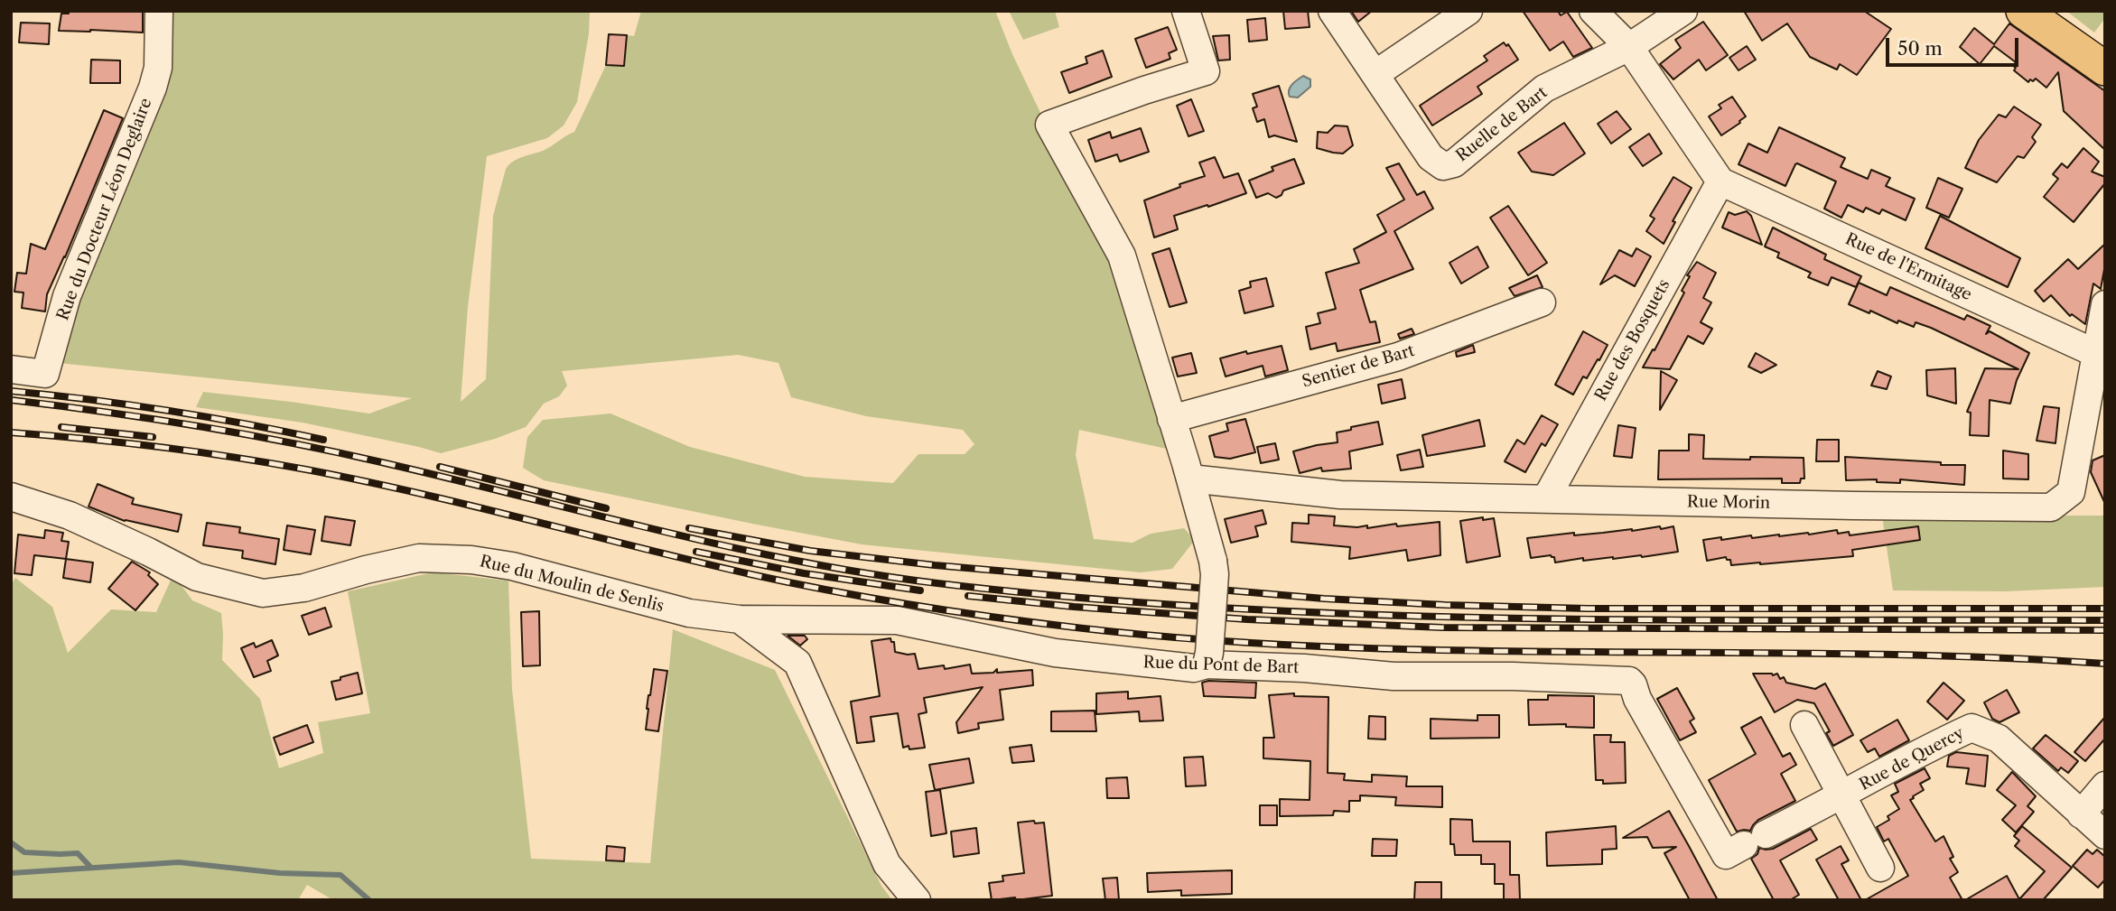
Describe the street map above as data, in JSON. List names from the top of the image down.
{
  "streets": {
    "street": [
      "Ruelle de Bart",
      "Rue du Docteur Léon Deglaire",
      "Rue de l'Ermitage",
      "Rue des Bosquets",
      "Sentier de Bart",
      "Rue Morin",
      "Rue du Moulin de Senlis",
      "Rue du Pont de Bart",
      "Rue de Quercy"
    ]
  },
  "crossings": [
    ["Rue de l'Ermitage", "Rue des Bosquets"],
    ["Rue de l'Ermitage", "Rue Morin"],
    ["Rue des Bosquets", "Rue Morin"],
    ["Rue du Moulin de Senlis", "Rue du Pont de Bart"],
    ["Rue du Pont de Bart", "Rue de Quercy"]
  ],
  "scale_bar": "50 m"
}
